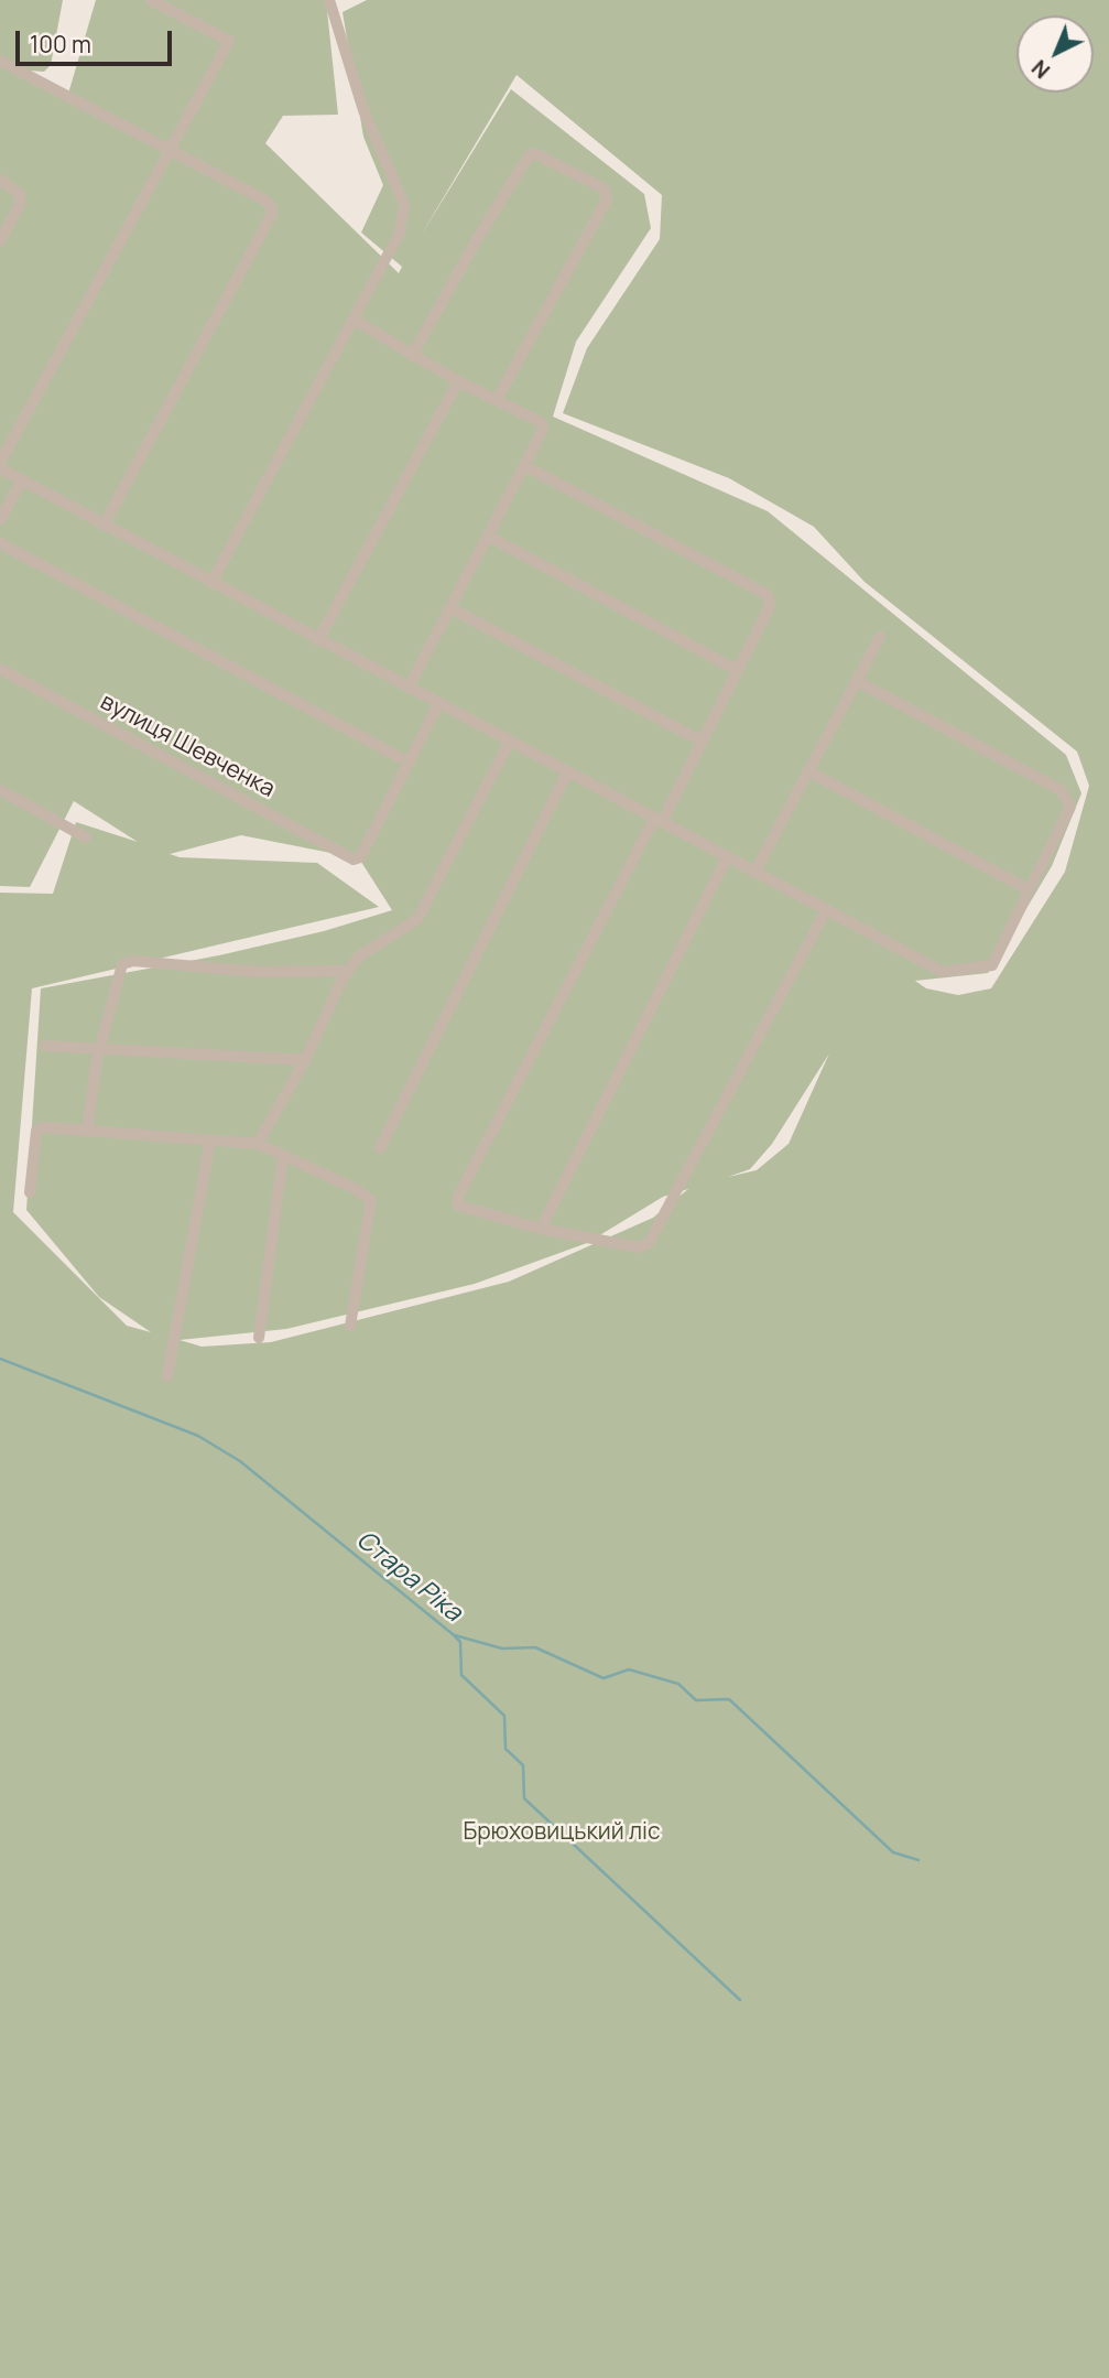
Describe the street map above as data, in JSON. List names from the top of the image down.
{
  "streets": {
    "street": ["вулиця Шевченка"]
  },
  "water": ["Стара Ріка"],
  "parks": ["Брюховицький ліс"],
  "scale_bar": "100 m",
  "north": "bottom left"
}
